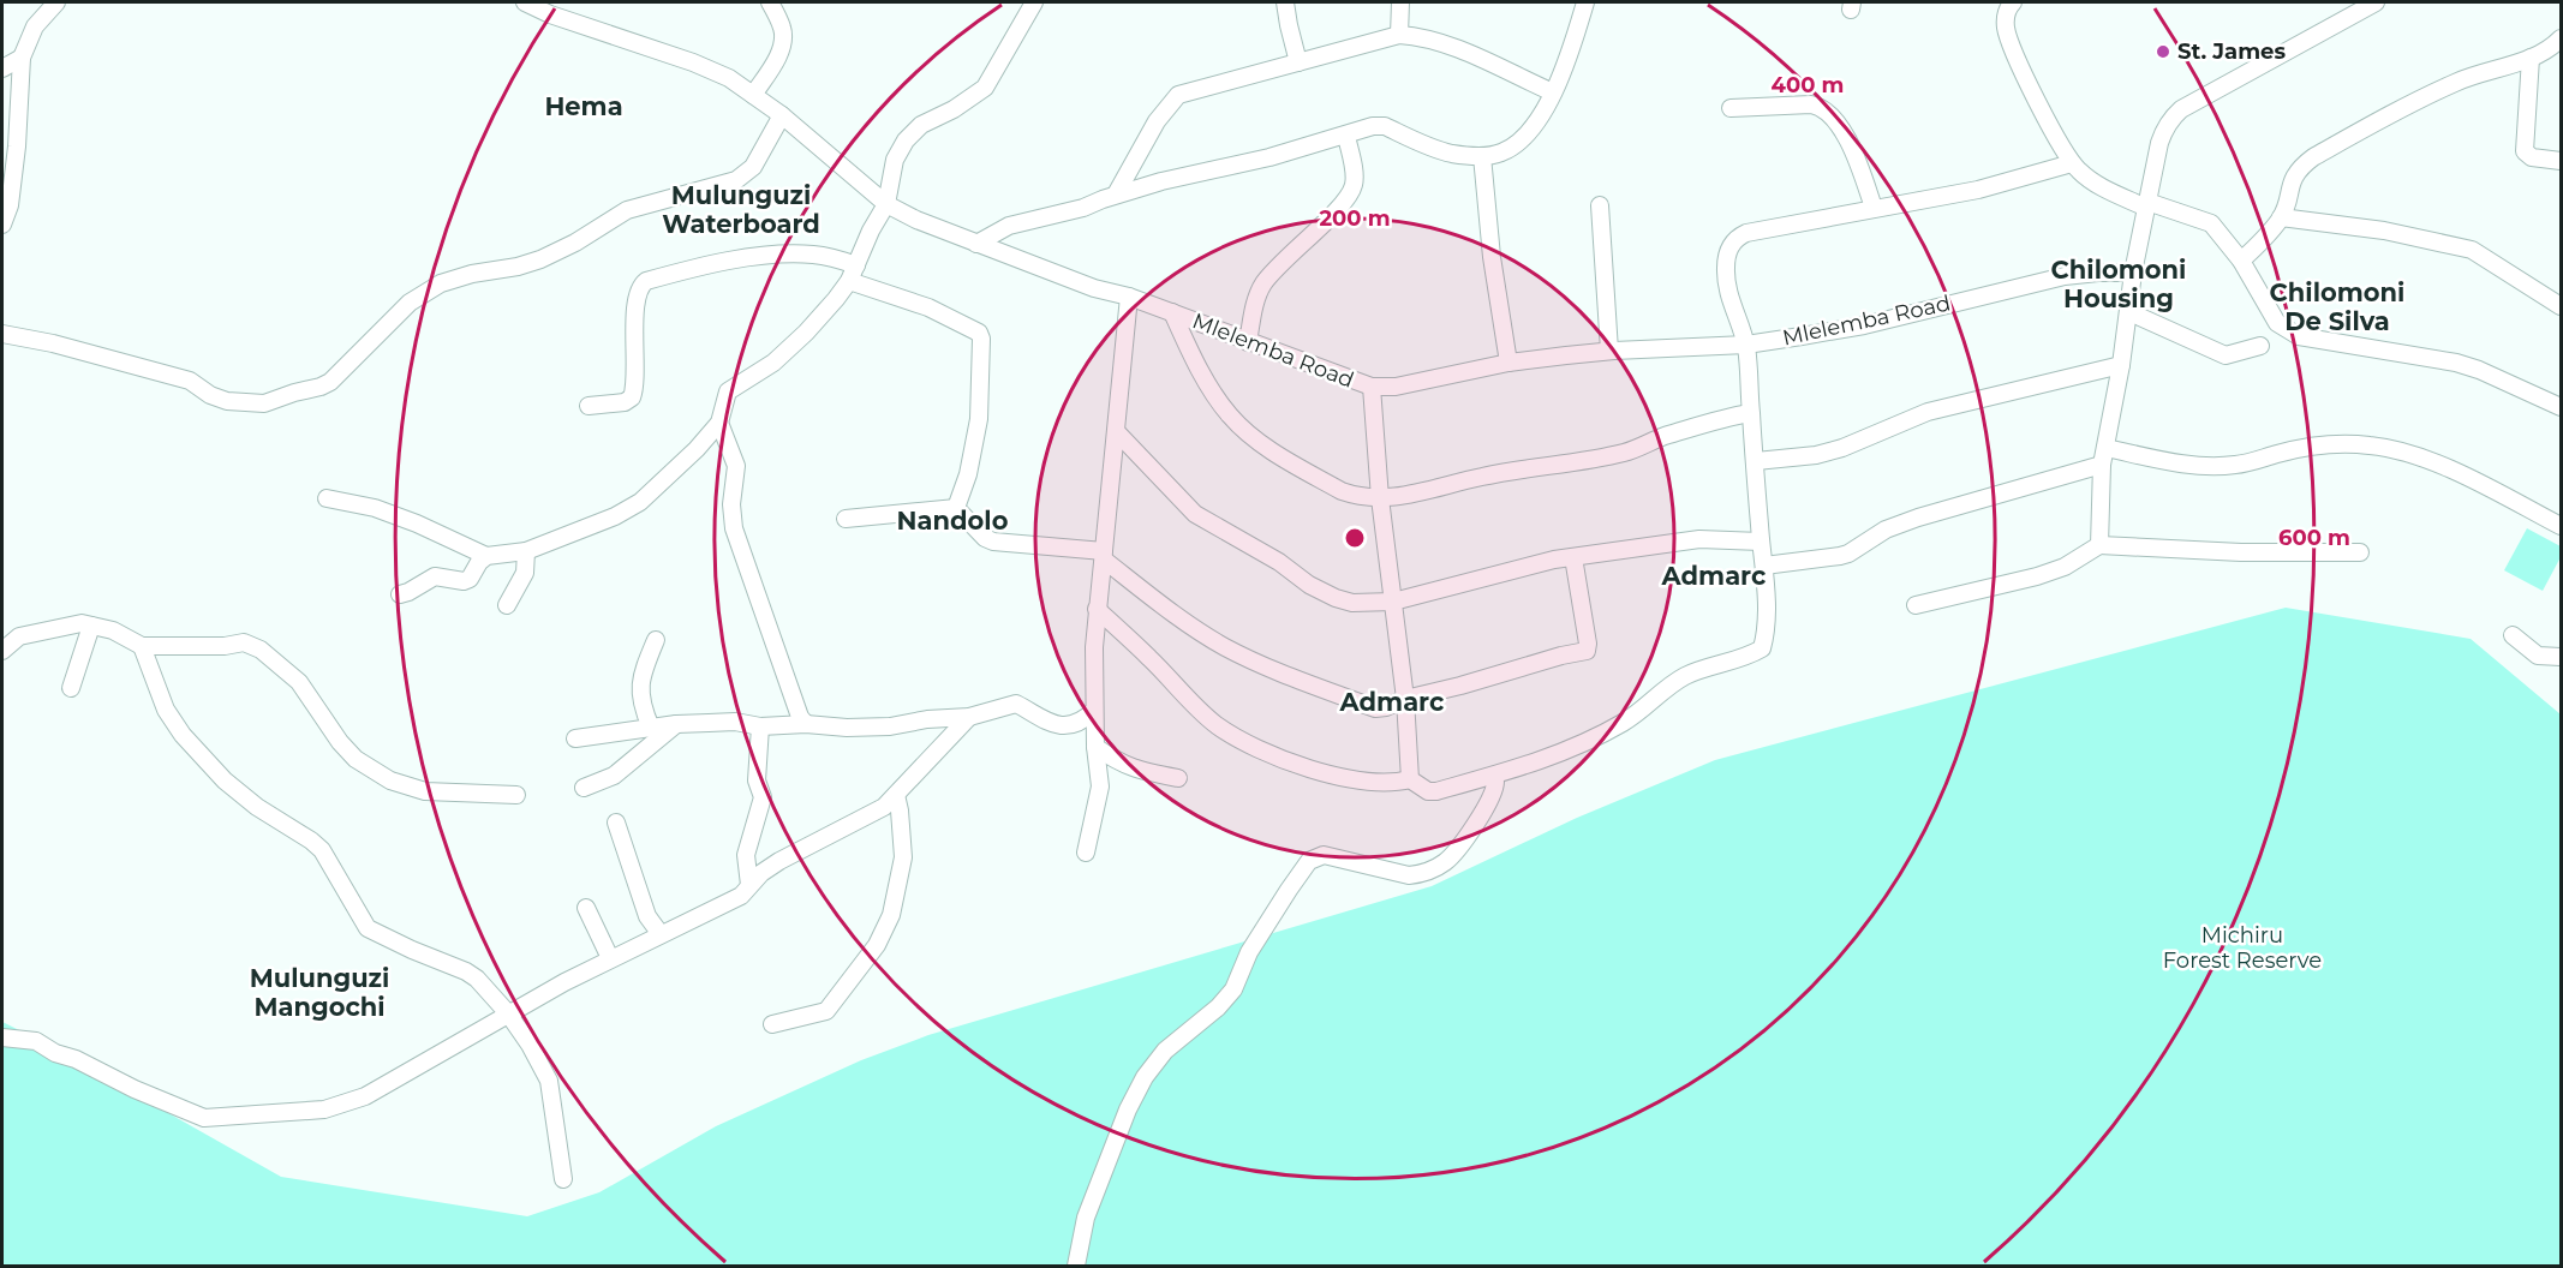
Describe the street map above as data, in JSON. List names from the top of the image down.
{
  "streets": {
    "street": ["Mlelemba Road"]
  },
  "districts": [
    "Hema",
    "Mulunguzi Waterboard",
    "Chilomoni Housing",
    "Chilomoni De Silva",
    "Nandolo",
    "Admarc",
    "Admarc",
    "Mulunguzi Mangochi"
  ],
  "parks": ["Michiru Forest Reserve"],
  "places": ["St. James"],
  "rings": ["400 m", "200 m", "600 m"]
}
